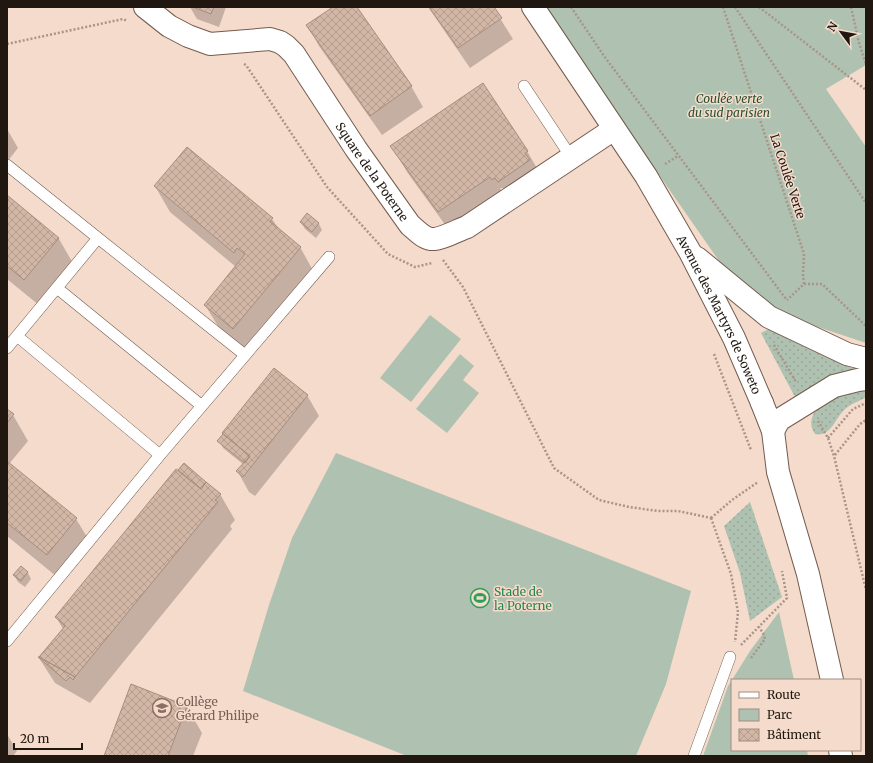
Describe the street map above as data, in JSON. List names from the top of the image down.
{
  "streets": {
    "street": ["Square de la Poterne", "Avenue des Martyrs de Soweto"],
    "path": ["La Coulée Verte"]
  },
  "parks": ["Coulée verte du sud parisien"],
  "places": {
    "sports": ["Stade de la Poterne"],
    "school or university": ["Collège Gérard Philipe"]
  },
  "legend": ["Route", "Parc", "Bâtiment"],
  "scale_bar": "20 m",
  "north": "top left"
}
